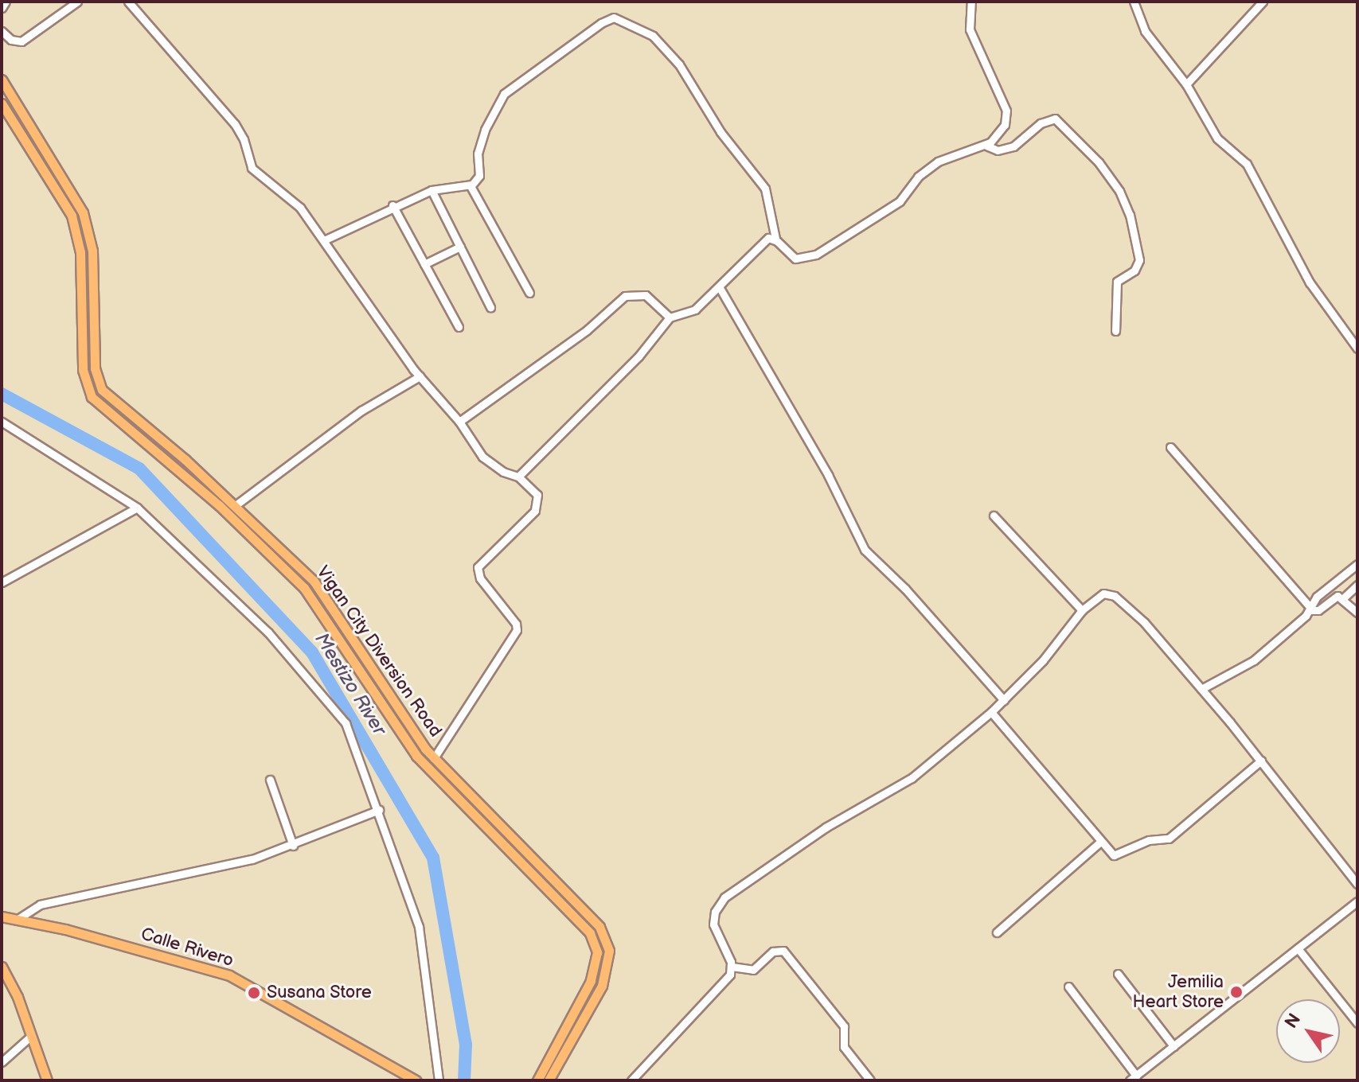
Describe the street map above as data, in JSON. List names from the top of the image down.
{
  "streets": {
    "main road": ["Vigan City Diversion Road", "Calle Rivero"]
  },
  "water": ["Mestizo River"],
  "places": ["Jemilia Heart Store", "Susana Store"],
  "north": "top left"
}
